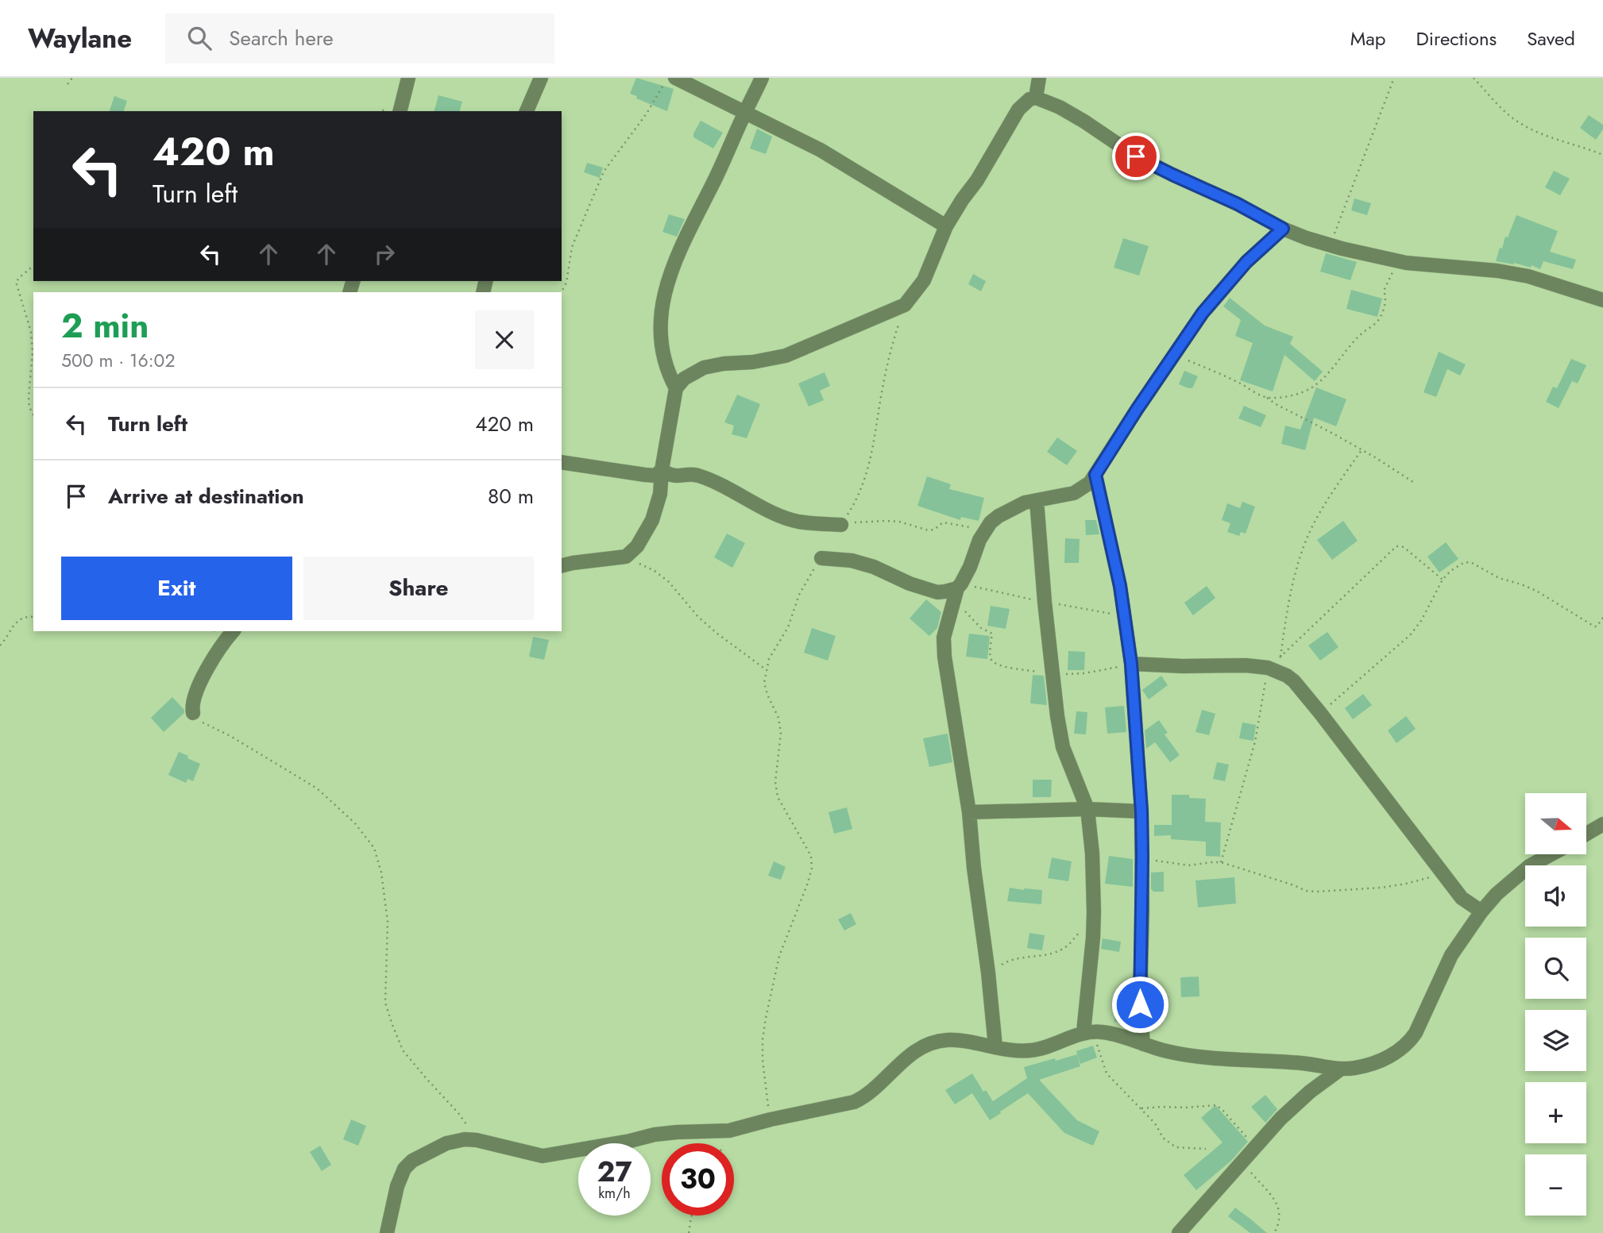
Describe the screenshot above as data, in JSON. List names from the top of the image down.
{
  "north": "right",
  "page": {
    "header": "Waylane",
    "search": "Search here",
    "nav": ["Map", "Directions", "Saved"],
    "turn": ["420 m", "Turn left"],
    "heading": ["2 min", "500 m · 16:02"],
    "list": [
      {
        "name": "Turn left",
        "value": "420 m"
      },
      {
        "name": "Arrive at destination",
        "value": "80 m"
      }
    ],
    "buttons": ["Exit", "Share"],
    "map_buttons": ["+", "−"],
    "speed": "27 km/h",
    "limit": "30"
  }
}
